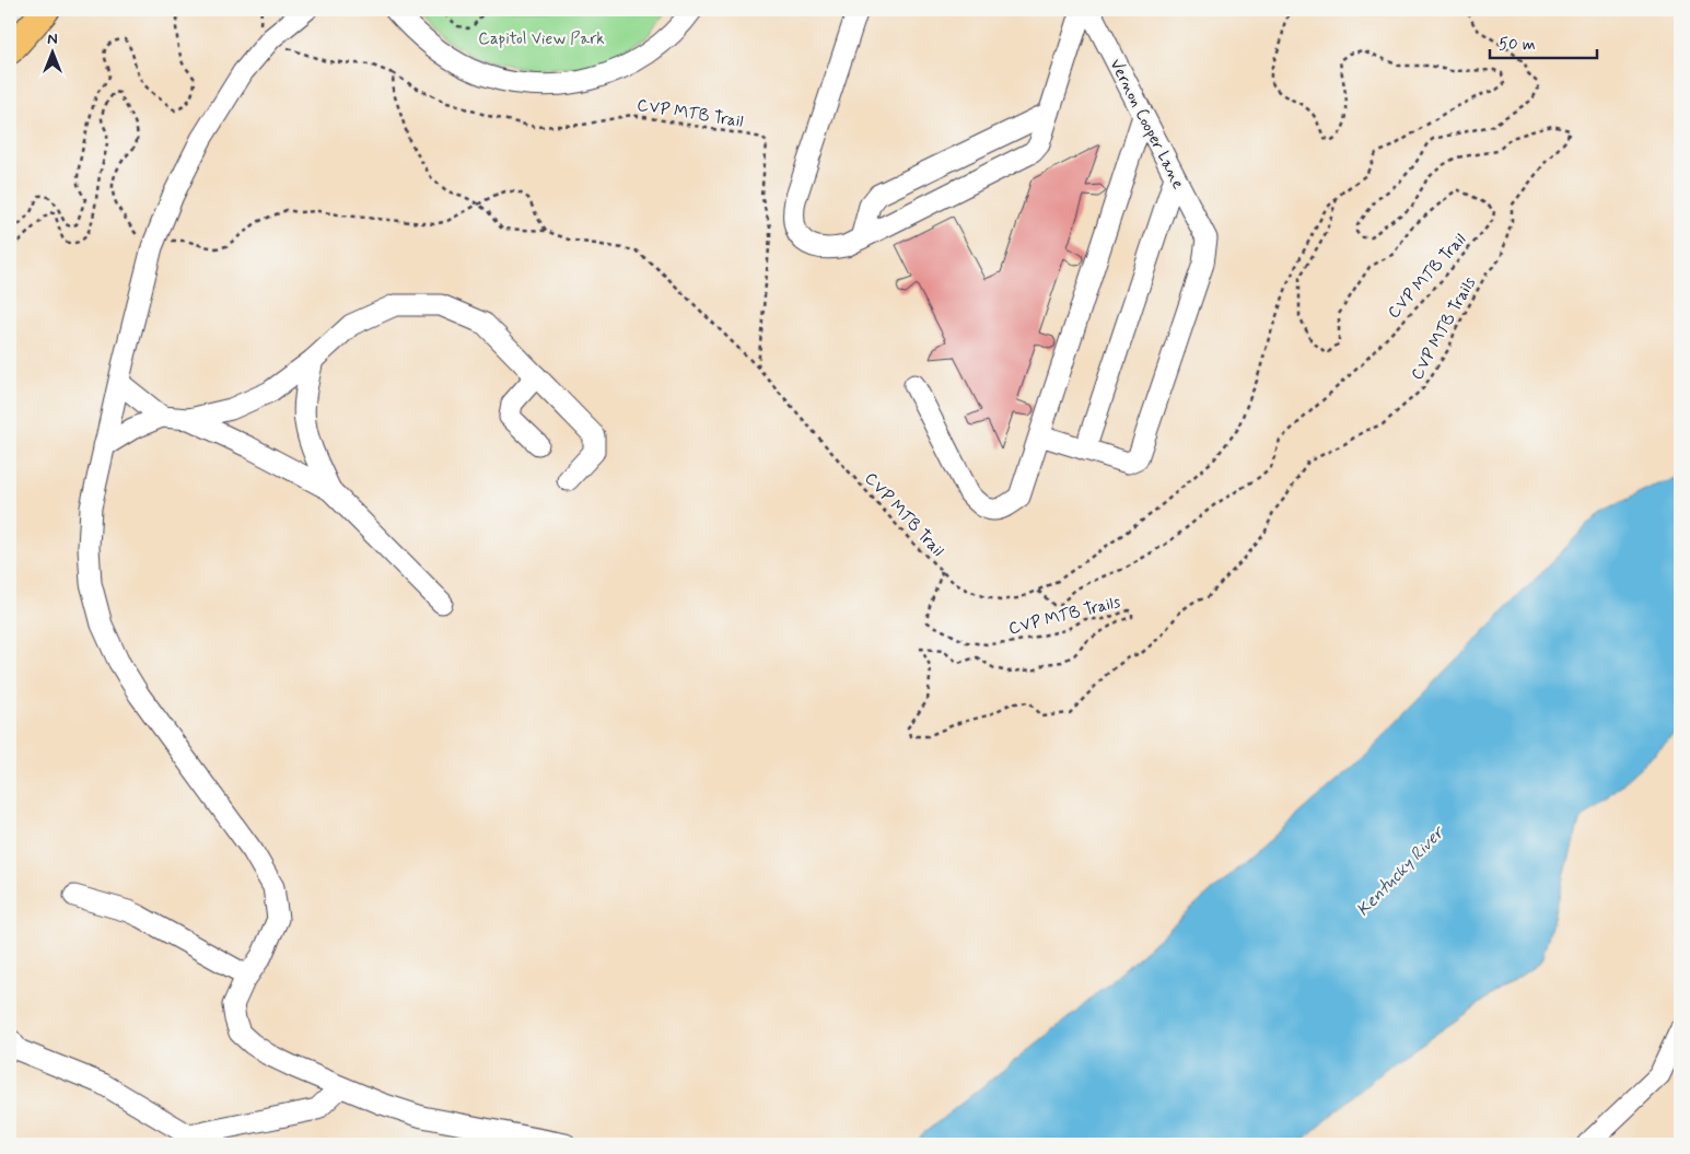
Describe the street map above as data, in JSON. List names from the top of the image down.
{
  "streets": {
    "street": ["Vernon Cooper Lane"],
    "path": ["CVP MTB Trail", "CVP MTB Trails"]
  },
  "crossings": [
    ["CVP MTB Trail", "CVP MTB Trails"]
  ],
  "water": ["Kentucky River"],
  "parks": ["Capitol View Park"],
  "scale_bar": "50 m",
  "north": "top"
}
